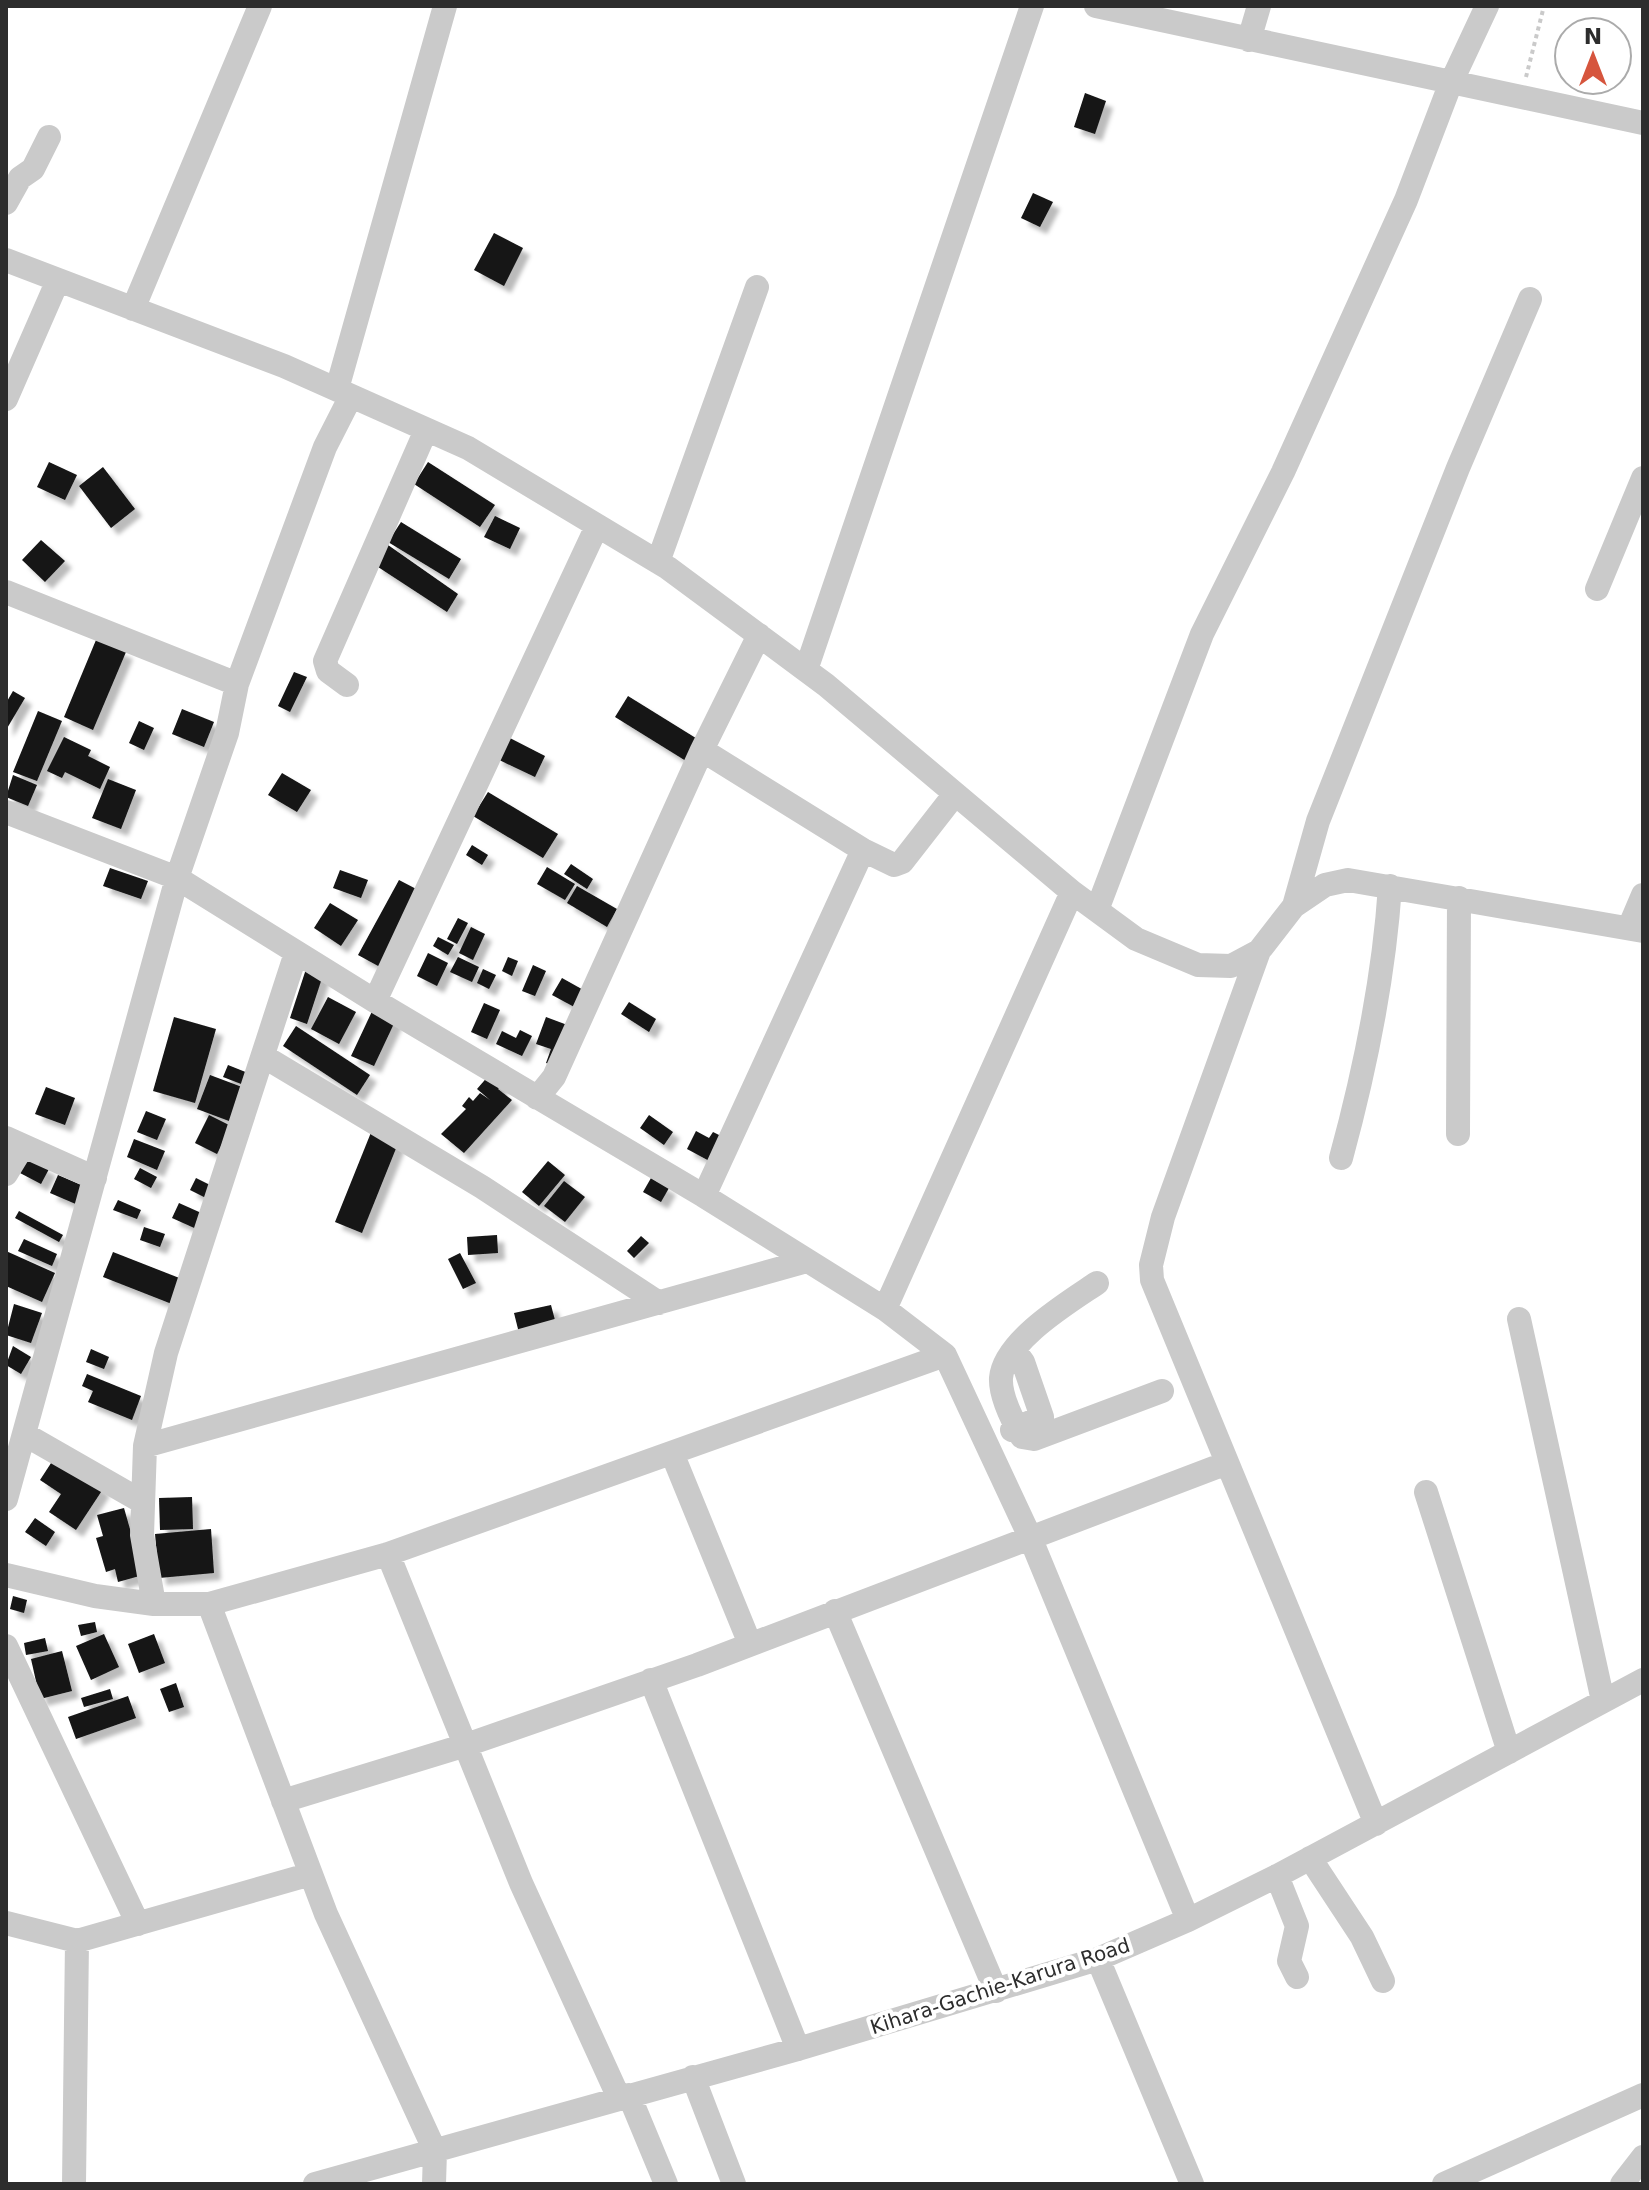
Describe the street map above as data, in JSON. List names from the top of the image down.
{
  "streets": {
    "street": ["Kihara-Gachie-Karura Road"]
  },
  "north": "top"
}
